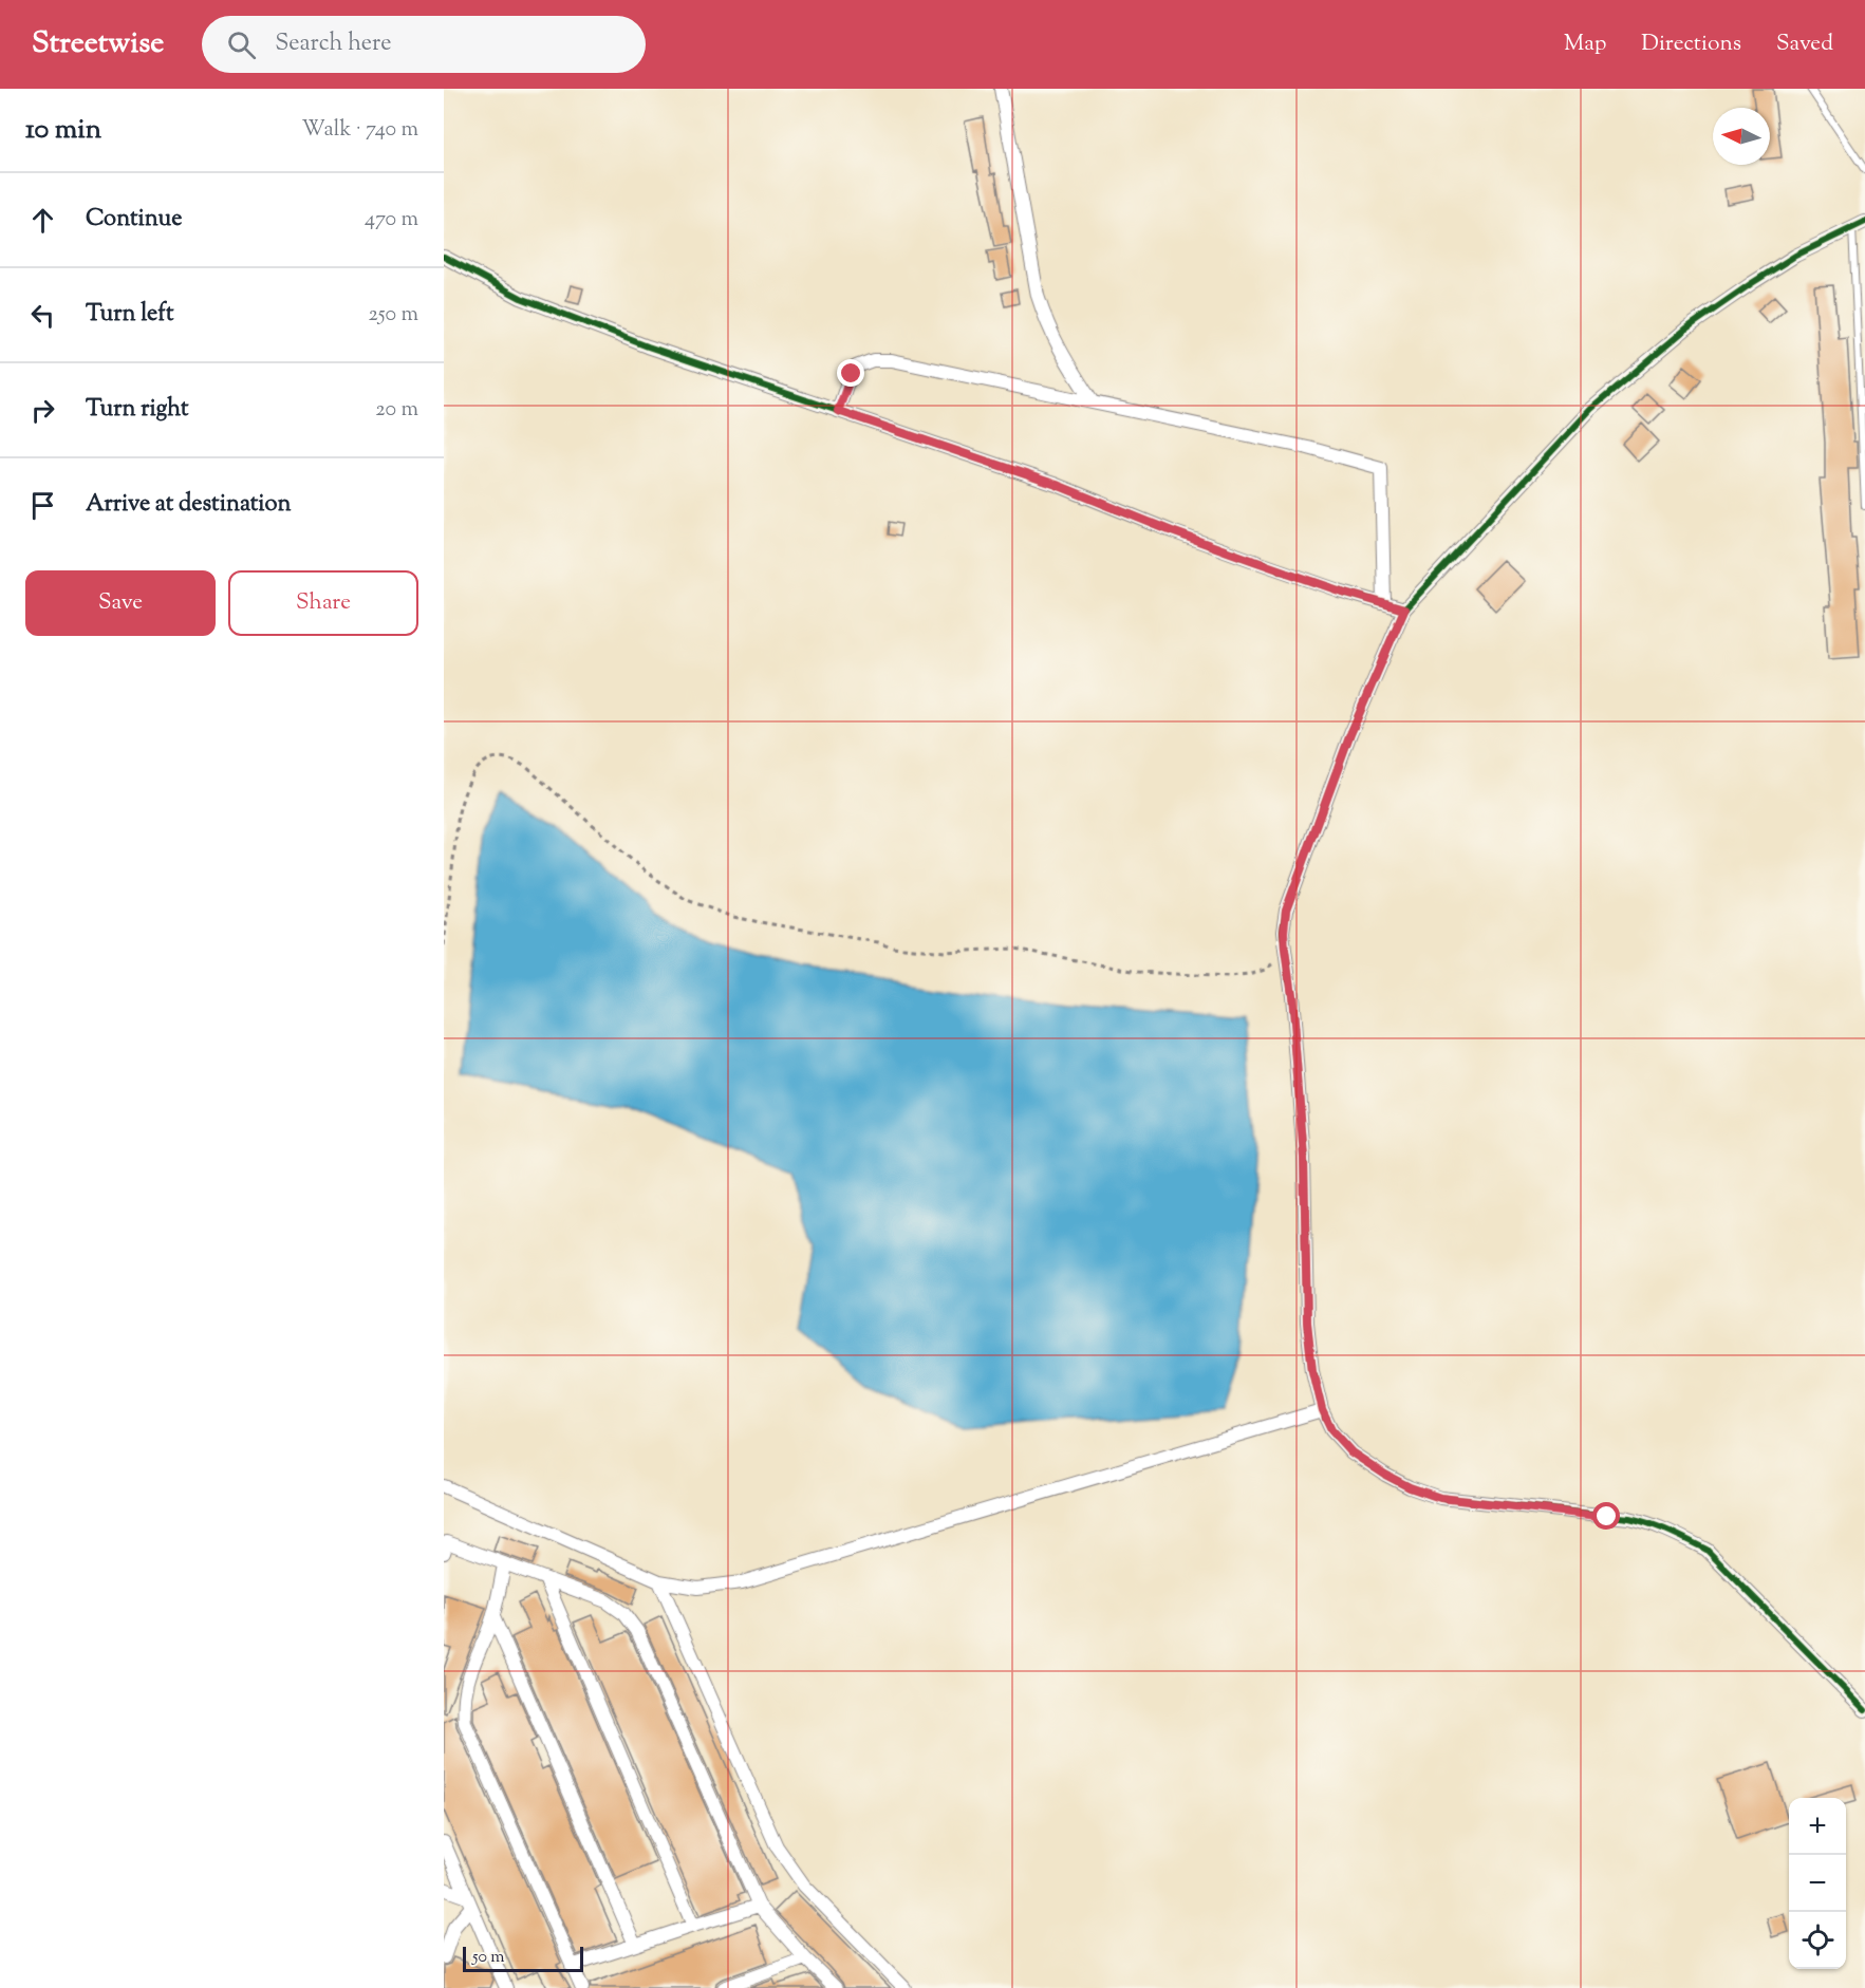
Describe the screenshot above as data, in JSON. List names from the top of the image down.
{
  "scale_bar": "50 m",
  "north": "left",
  "page": {
    "header": "Streetwise",
    "search": "Search here",
    "nav": ["Map", "Directions", "Saved"],
    "heading": ["10 min", "Walk · 740 m"],
    "list": [
      ["Continue", "470 m"],
      ["Turn left", "250 m"],
      ["Turn right", "20 m"],
      "Arrive at destination"
    ],
    "buttons": ["Save", "Share"],
    "map_buttons": ["+", "−"],
    "scale": "50 m"
  }
}
